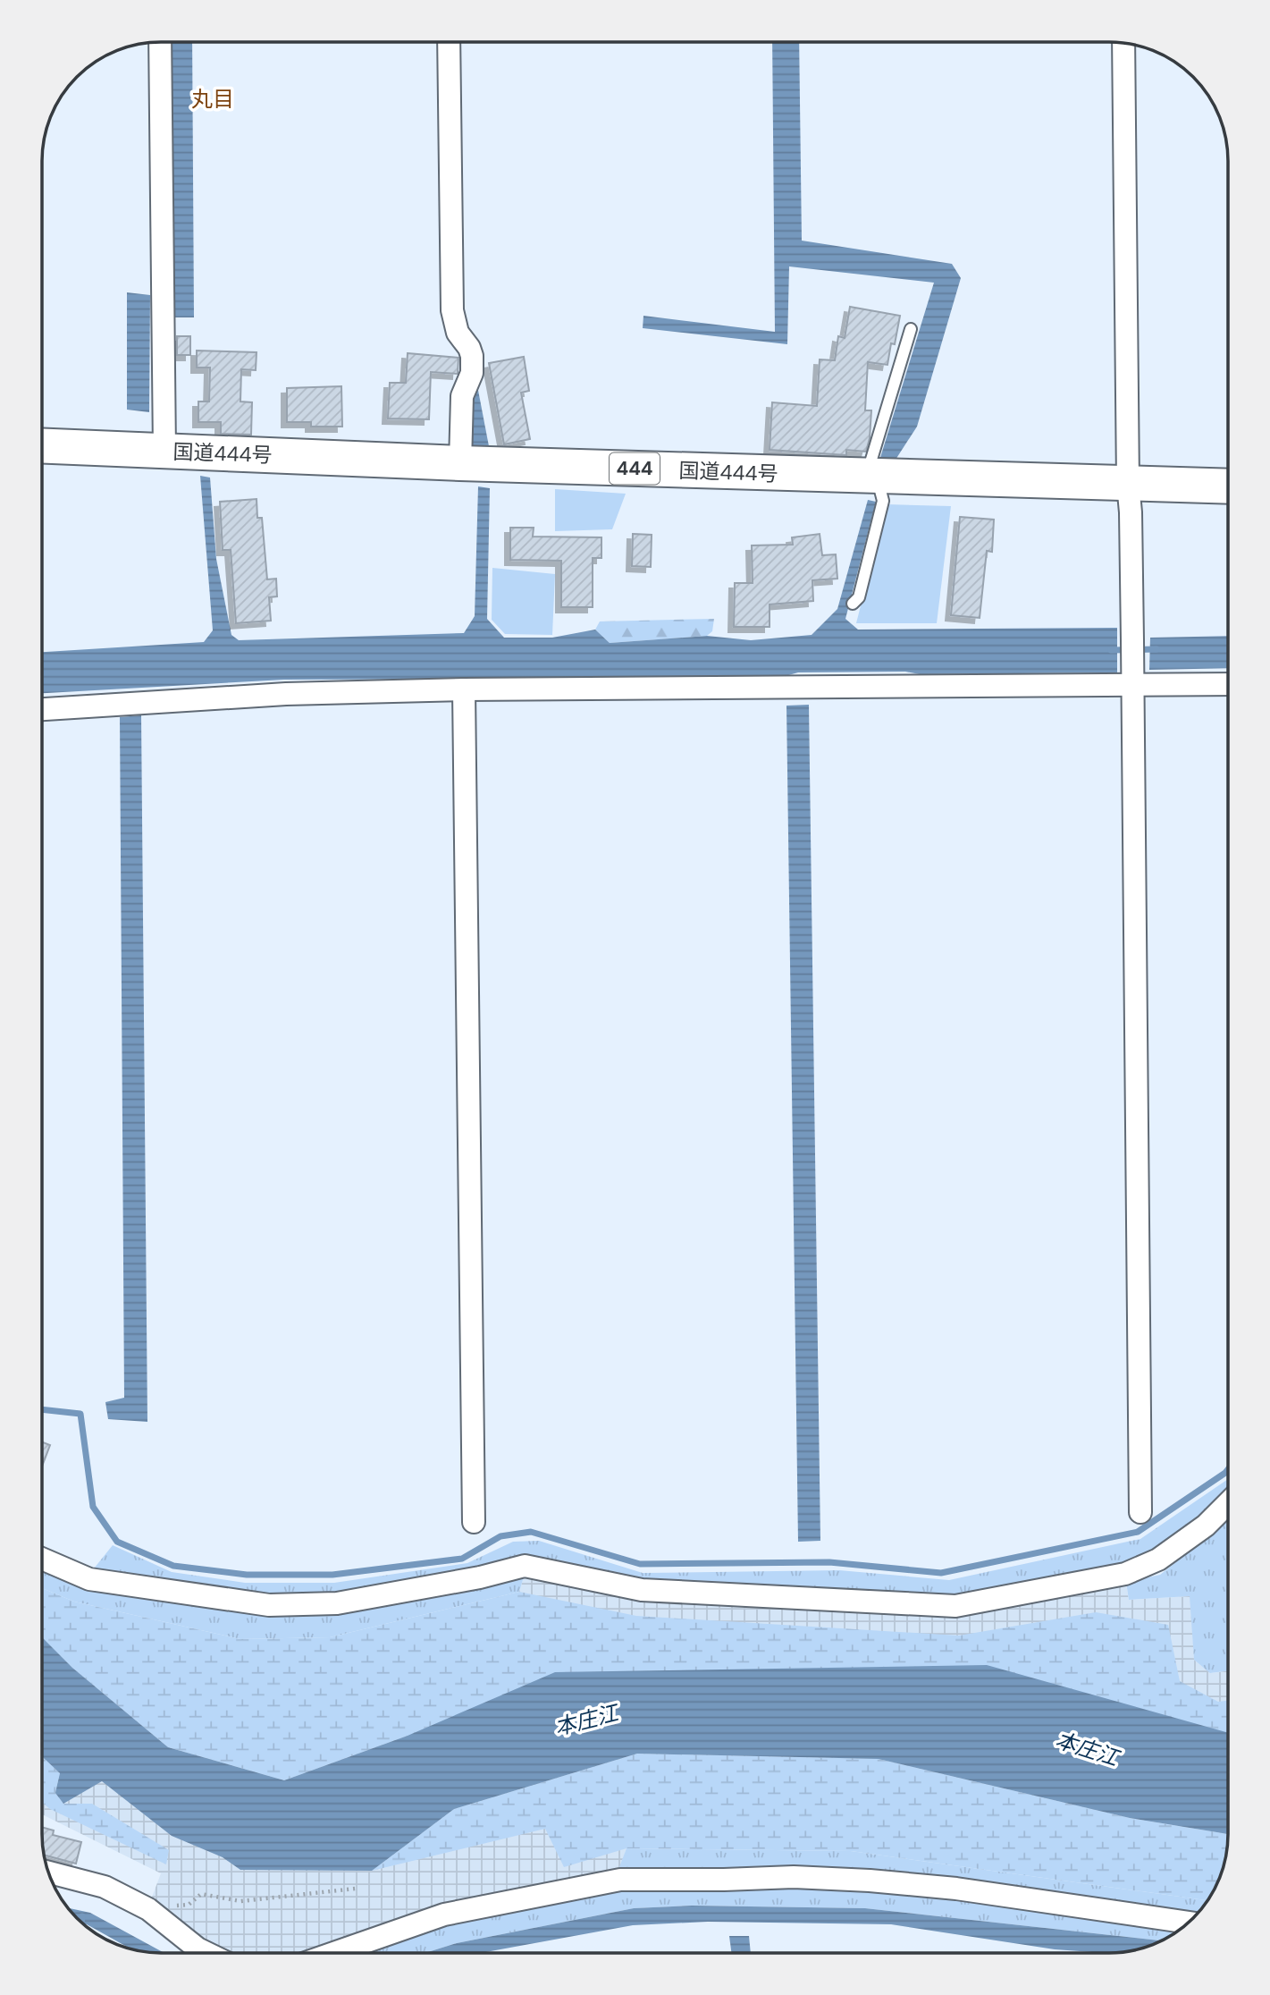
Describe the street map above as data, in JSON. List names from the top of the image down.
{
  "streets": {
    "highway": ["国道444号", "444"]
  },
  "districts": ["丸目"],
  "water": ["本庄江"]
}
